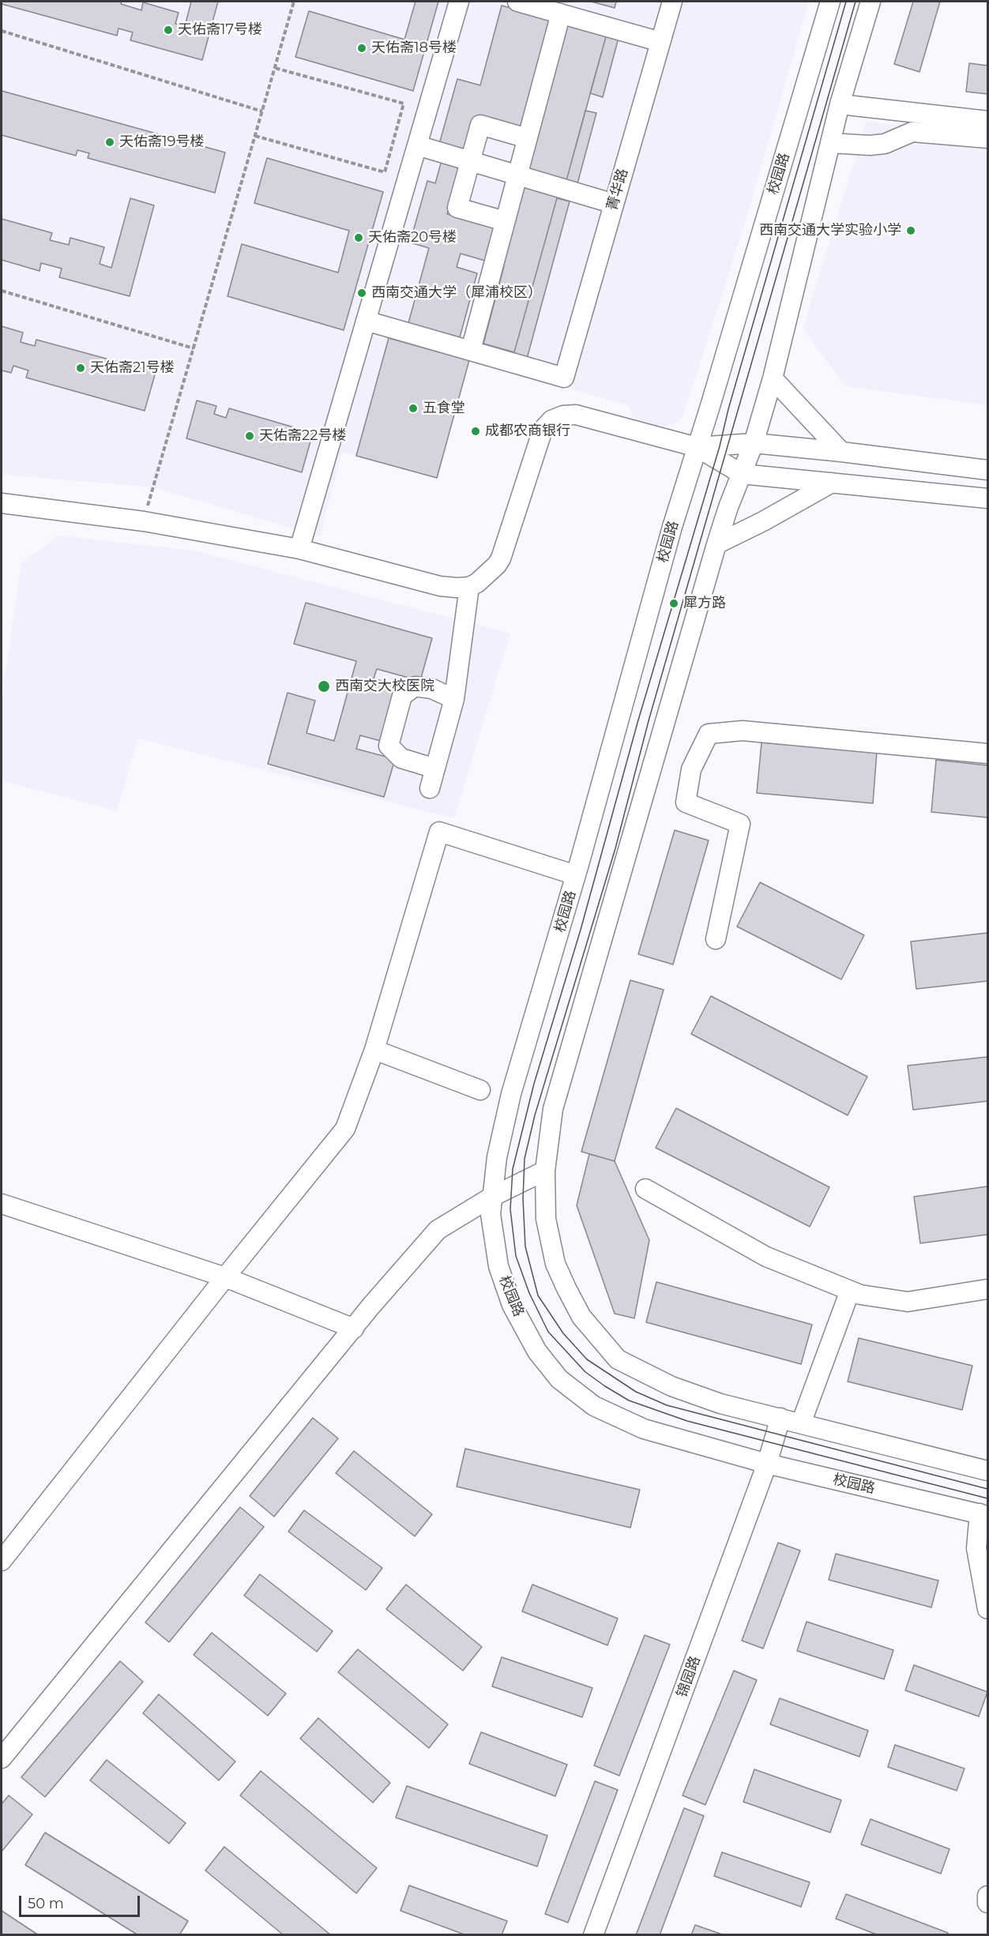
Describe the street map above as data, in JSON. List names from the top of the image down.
{
  "streets": {
    "street": ["校园路", "菁华路", "锦园路"]
  },
  "crossings": [
    ["校园路", "锦园路"]
  ],
  "places": [
    "天佑斋17号楼",
    "天佑斋18号楼",
    "天佑斋19号楼",
    "西南交通大学实验小学",
    "天佑斋20号楼",
    "西南交通大学（犀浦校区）",
    "天佑斋21号楼",
    "五食堂",
    "成都农商银行",
    "天佑斋22号楼",
    "犀方路",
    "西南交大校医院"
  ],
  "scale_bar": "50 m"
}
